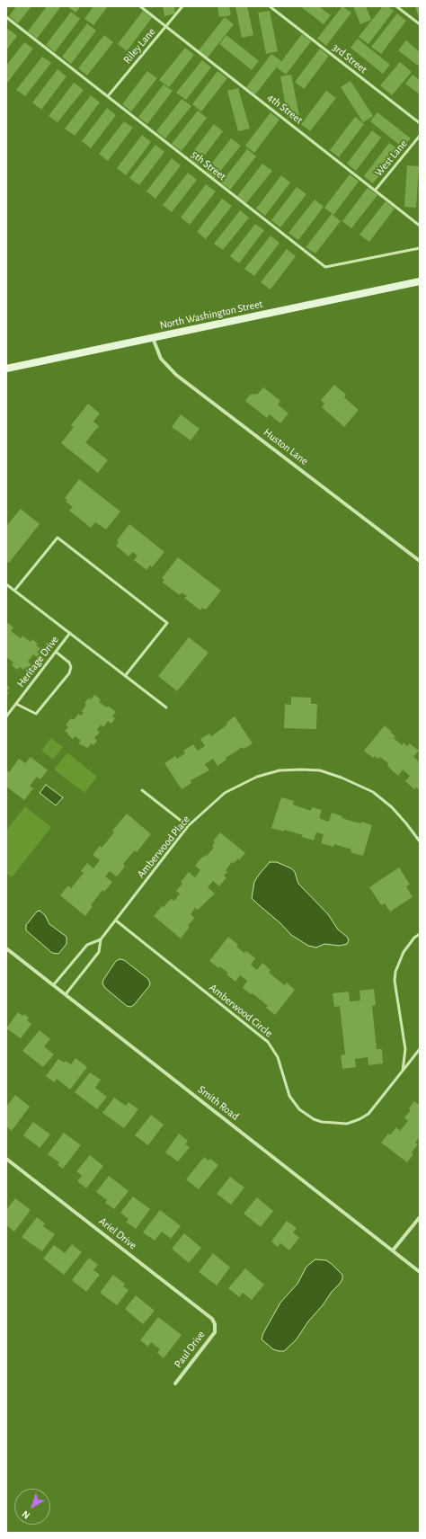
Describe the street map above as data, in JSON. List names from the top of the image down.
{
  "streets": {
    "main road": ["North Washington Street"],
    "street": [
      "Huston Lane",
      "Smith Road",
      "Ariel Drive",
      "Paul Drive"
    ],
    "lane": [
      "Riley Lane",
      "3rd Street",
      "4th Street",
      "West Lane",
      "5th Street",
      "Heritage Drive",
      "Amberwood Place",
      "Amberwood Circle"
    ]
  },
  "crossings": [
    ["Riley Lane", "4th Street"],
    ["Riley Lane", "5th Street"],
    ["4th Street", "West Lane"],
    ["North Washington Street", "Huston Lane"],
    ["Amberwood Place", "Amberwood Circle"],
    ["Amberwood Place", "Smith Road"],
    ["Ariel Drive", "Paul Drive"]
  ],
  "north": "bottom left"
}
